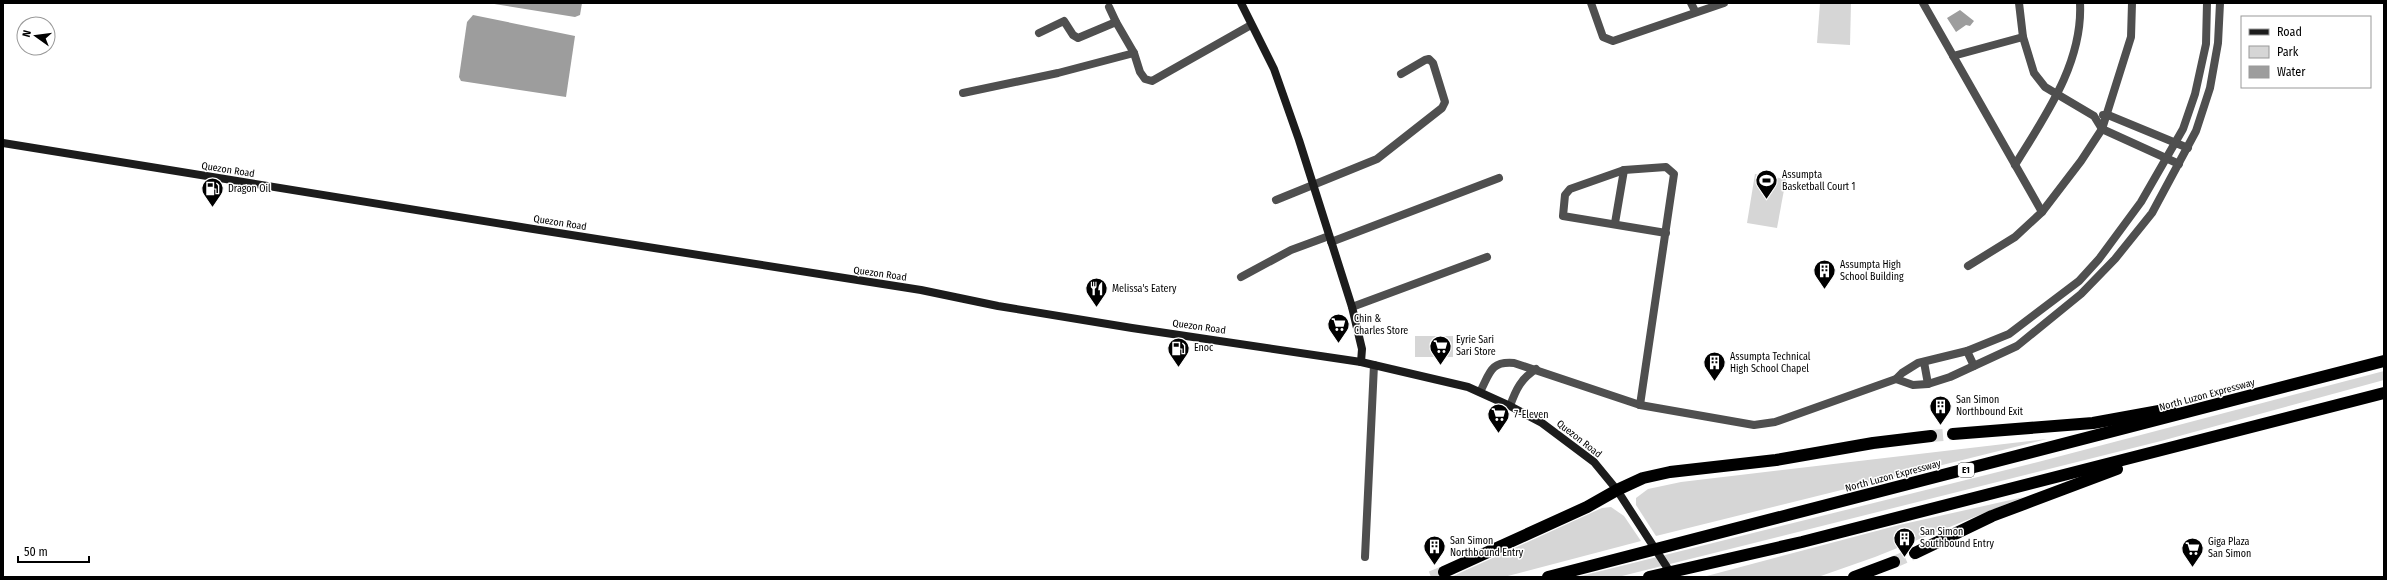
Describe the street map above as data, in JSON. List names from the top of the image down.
{
  "streets": {
    "highway": ["North Luzon Expressway", "E1"],
    "main road": ["Quezon Road"]
  },
  "places": {
    "sports": ["Assumpta Basketball Court 1"],
    "fuel station": ["Dragon Oil", "Enoc"],
    "building": [
      "Assumpta High School Building",
      "Assumpta Technical High School Chapel",
      "San Simon Northbound Exit",
      "San Simon Southbound Entry",
      "San Simon Northbound Entry"
    ],
    "restaurant": ["Melissa's Eatery"],
    "supermarket": [
      "Chin & Charles Store",
      "Eyrie Sari Sari Store",
      "7-Eleven",
      "Giga Plaza San Simon"
    ]
  },
  "legend": ["Road", "Park", "Water"],
  "scale_bar": "50 m",
  "north": "left"
}
